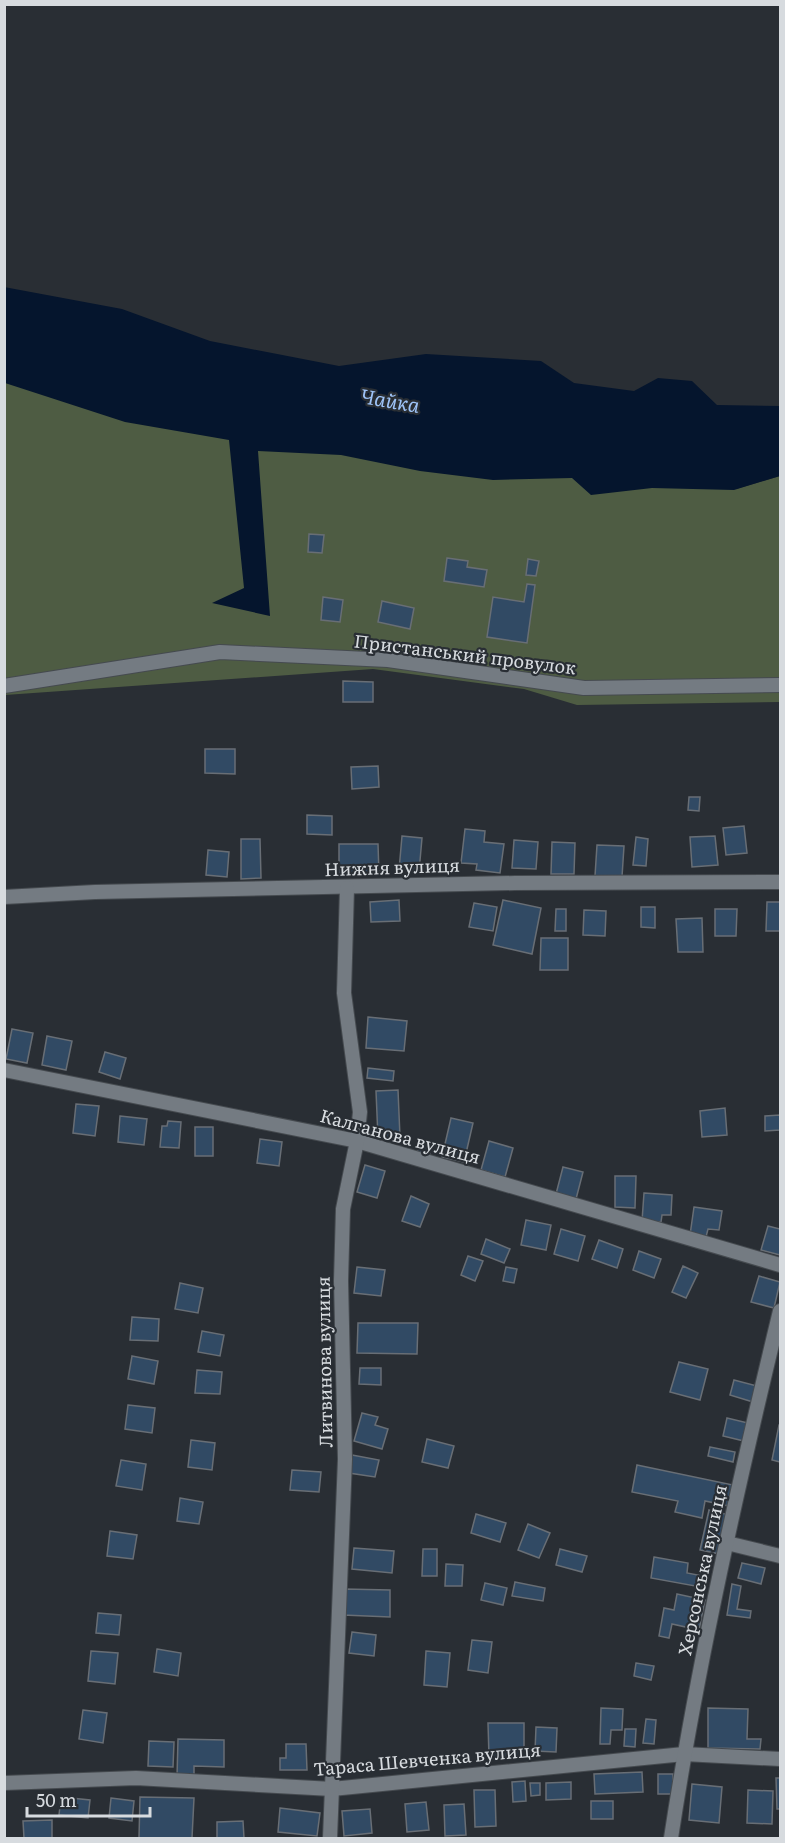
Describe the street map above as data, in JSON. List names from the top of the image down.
{
  "streets": {
    "street": [
      "Пристанський провулок",
      "Нижня вулиця",
      "Калганова вулиця",
      "Литвинова вулиця",
      "Херсонська вулиця",
      "Тараса Шевченка вулиця"
    ]
  },
  "crossings": [
    ["Нижня вулиця", "Литвинова вулиця"],
    ["Калганова вулиця", "Литвинова вулиця"],
    ["Литвинова вулиця", "Тараса Шевченка вулиця"],
    ["Херсонська вулиця", "Тараса Шевченка вулиця"]
  ],
  "water": ["Чайка"],
  "scale_bar": "50 m"
}
